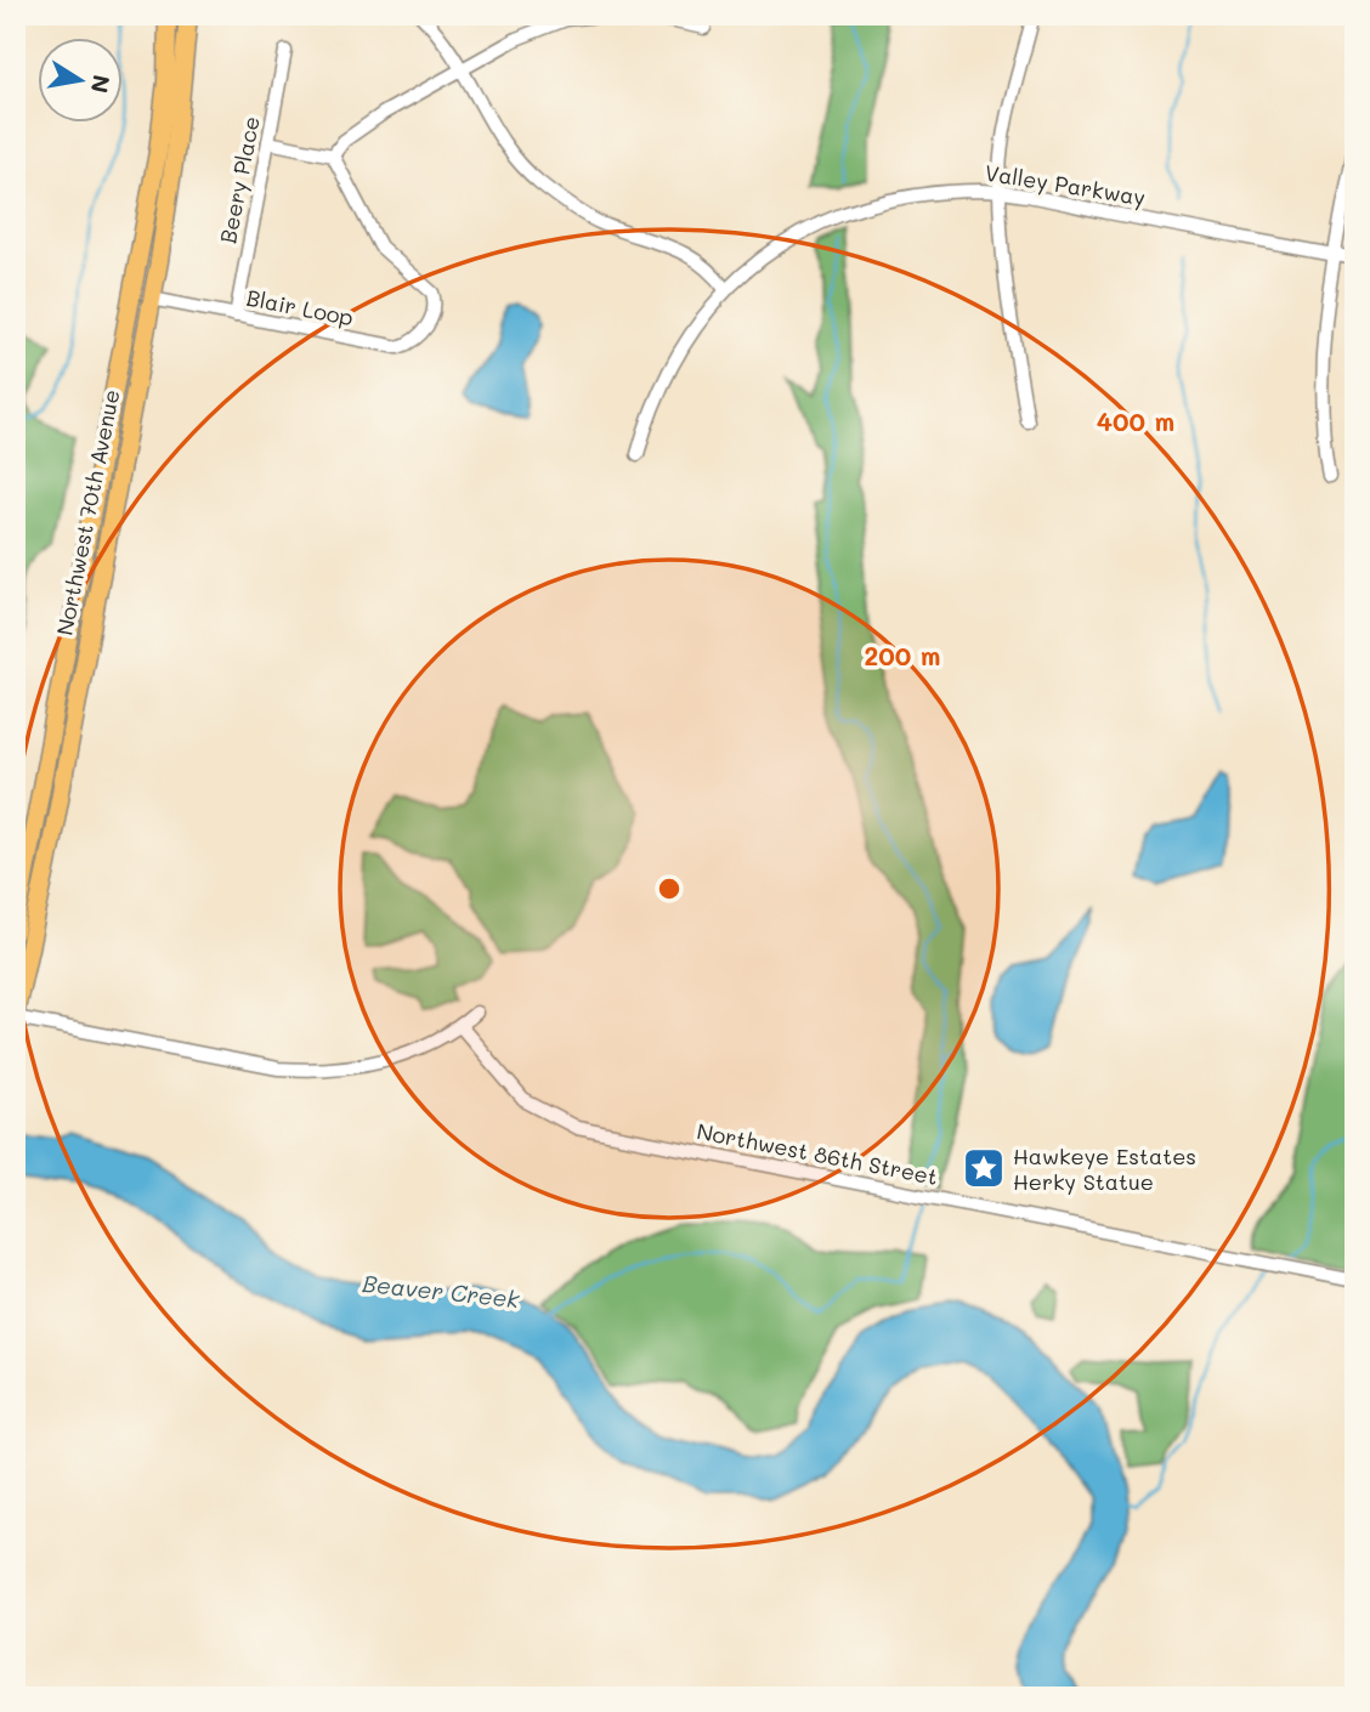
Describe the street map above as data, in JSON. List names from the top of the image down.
{
  "streets": {
    "main road": ["Northwest 70th Avenue"],
    "street": [
      "Beery Place",
      "Valley Parkway",
      "Blair Loop",
      "Northwest 86th Street"
    ]
  },
  "crossings": [
    ["Beery Place", "Blair Loop"],
    ["Blair Loop", "Northwest 70th Avenue"]
  ],
  "water": ["Beaver Creek"],
  "places": {
    "place": ["Hawkeye Estates Herky Statue"]
  },
  "north": "right",
  "rings": ["400 m", "200 m"]
}
